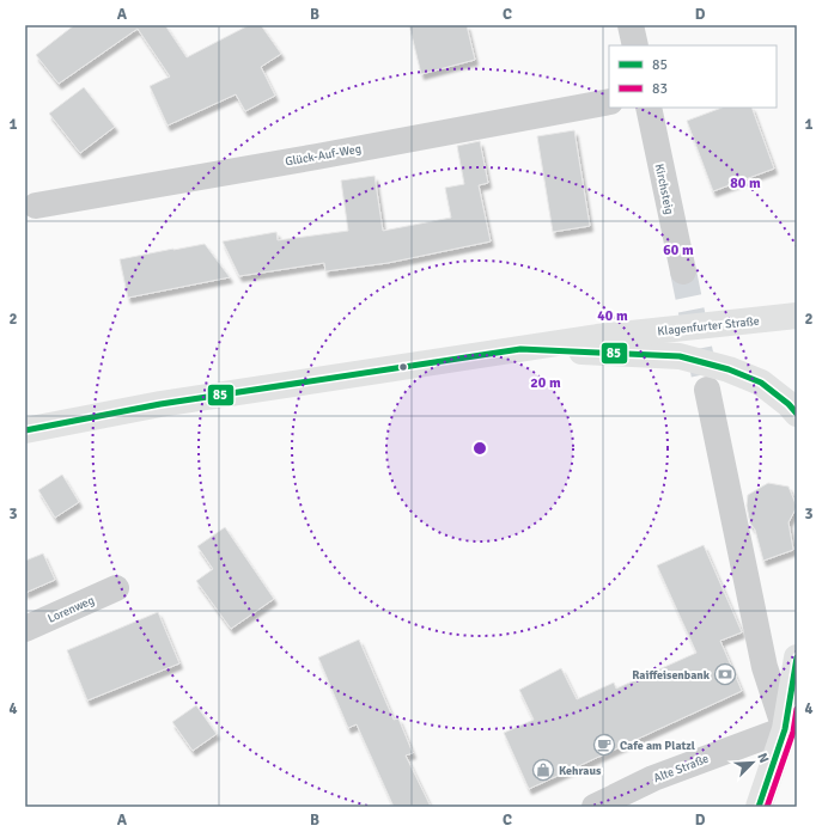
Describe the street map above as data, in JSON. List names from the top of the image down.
{
  "streets": {
    "main road": ["Klagenfurter Straße"],
    "street": [
      "Glück-Auf-Weg",
      "Kirchsteig",
      "Lorenweg",
      "Alte Straße"
    ]
  },
  "places": {
    "bank": ["Raiffeisenbank"],
    "cafe": ["Cafe am Platzl"],
    "shop": ["Kehraus"]
  },
  "lines": ["transit line 85", "transit line 83"],
  "legend": ["85", "83"],
  "north": "top right",
  "grid": {
    "columns": [
      "A",
      "B",
      "C",
      "D"
    ],
    "rows": [
      "1",
      "2",
      "3",
      "4"
    ]
  },
  "rings": [
    "80 m",
    "60 m",
    "40 m",
    "20 m"
  ]
}
